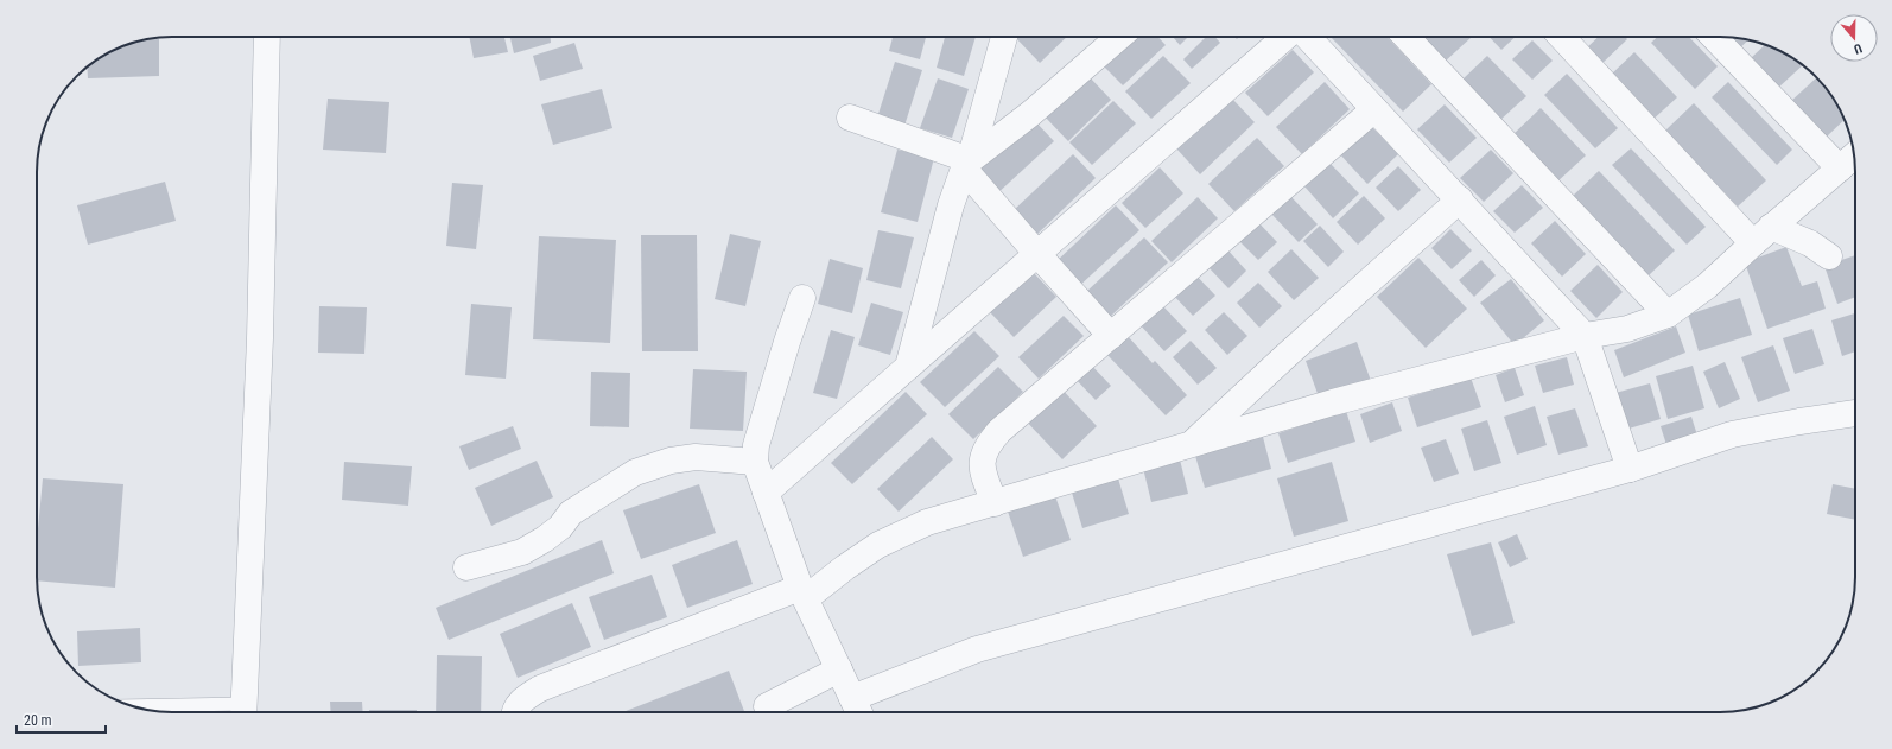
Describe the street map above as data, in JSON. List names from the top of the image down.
{
  "scale_bar": "20 m",
  "north": "bottom"
}
